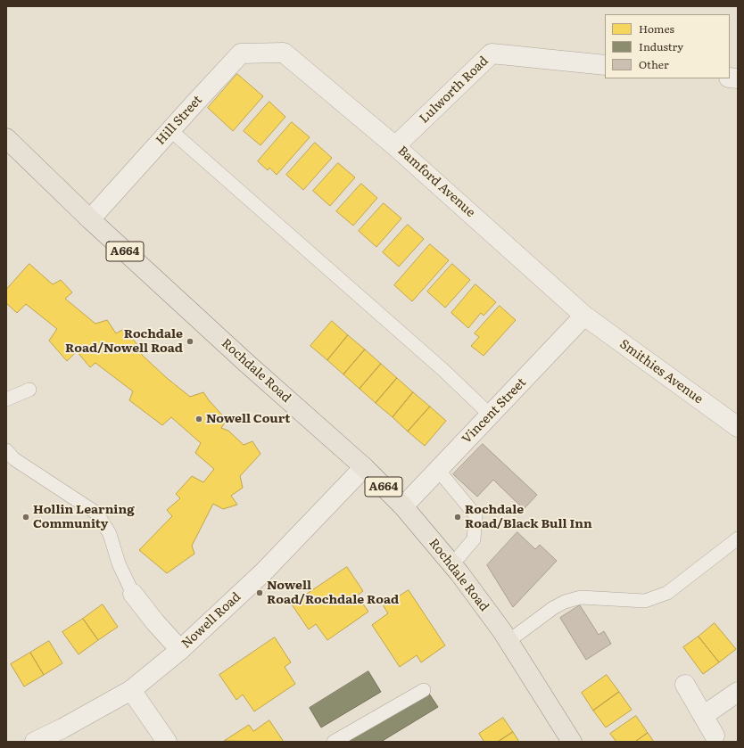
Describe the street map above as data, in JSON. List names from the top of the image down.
{
  "streets": {
    "main road": ["A664", "Rochdale Road"],
    "street": [
      "Lulworth Road",
      "Hill Street",
      "Bamford Avenue",
      "Smithies Avenue",
      "Vincent Street",
      "Nowell Road"
    ]
  },
  "crossings": [
    ["Lulworth Road", "Bamford Avenue"],
    ["Hill Street", "Bamford Avenue"],
    ["Hill Street", "Rochdale Road"],
    ["Bamford Avenue", "Smithies Avenue"],
    ["Bamford Avenue", "Vincent Street"],
    ["Rochdale Road", "Vincent Street"],
    ["Rochdale Road", "Nowell Road"],
    ["Smithies Avenue", "Vincent Street"]
  ],
  "places": [
    "Rochdale Road/Nowell Road",
    "Nowell Court",
    "Hollin Learning Community",
    "Rochdale Road/Black Bull Inn",
    "Nowell Road/Rochdale Road"
  ],
  "legend": ["Homes", "Industry", "Other"]
}
